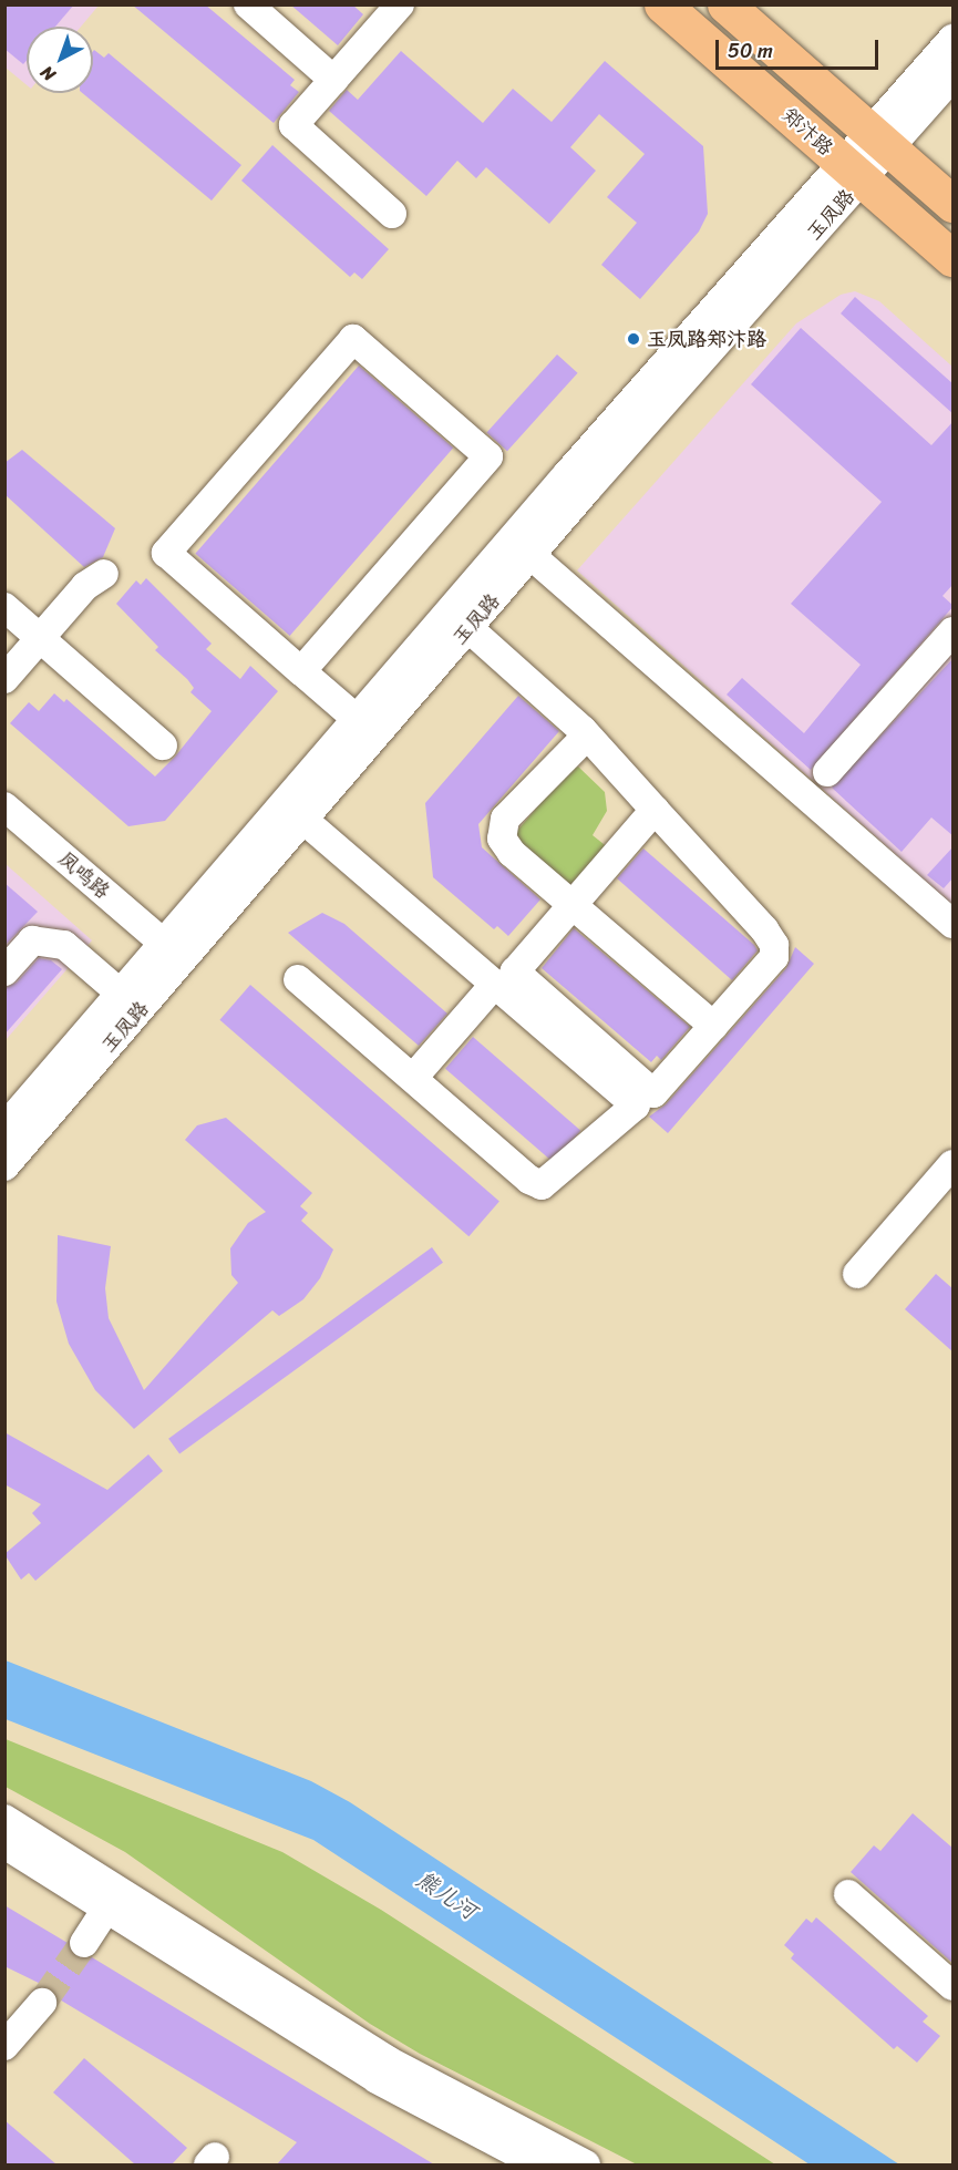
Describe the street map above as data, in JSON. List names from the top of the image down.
{
  "streets": {
    "main road": ["郑汴路"],
    "street": ["玉凤路", "凤鸣路"]
  },
  "crossings": [
    ["郑汴路", "玉凤路"],
    ["玉凤路", "凤鸣路"]
  ],
  "water": ["熊儿河"],
  "places": ["玉凤路郑汴路"],
  "scale_bar": "50 m",
  "north": "bottom left"
}
